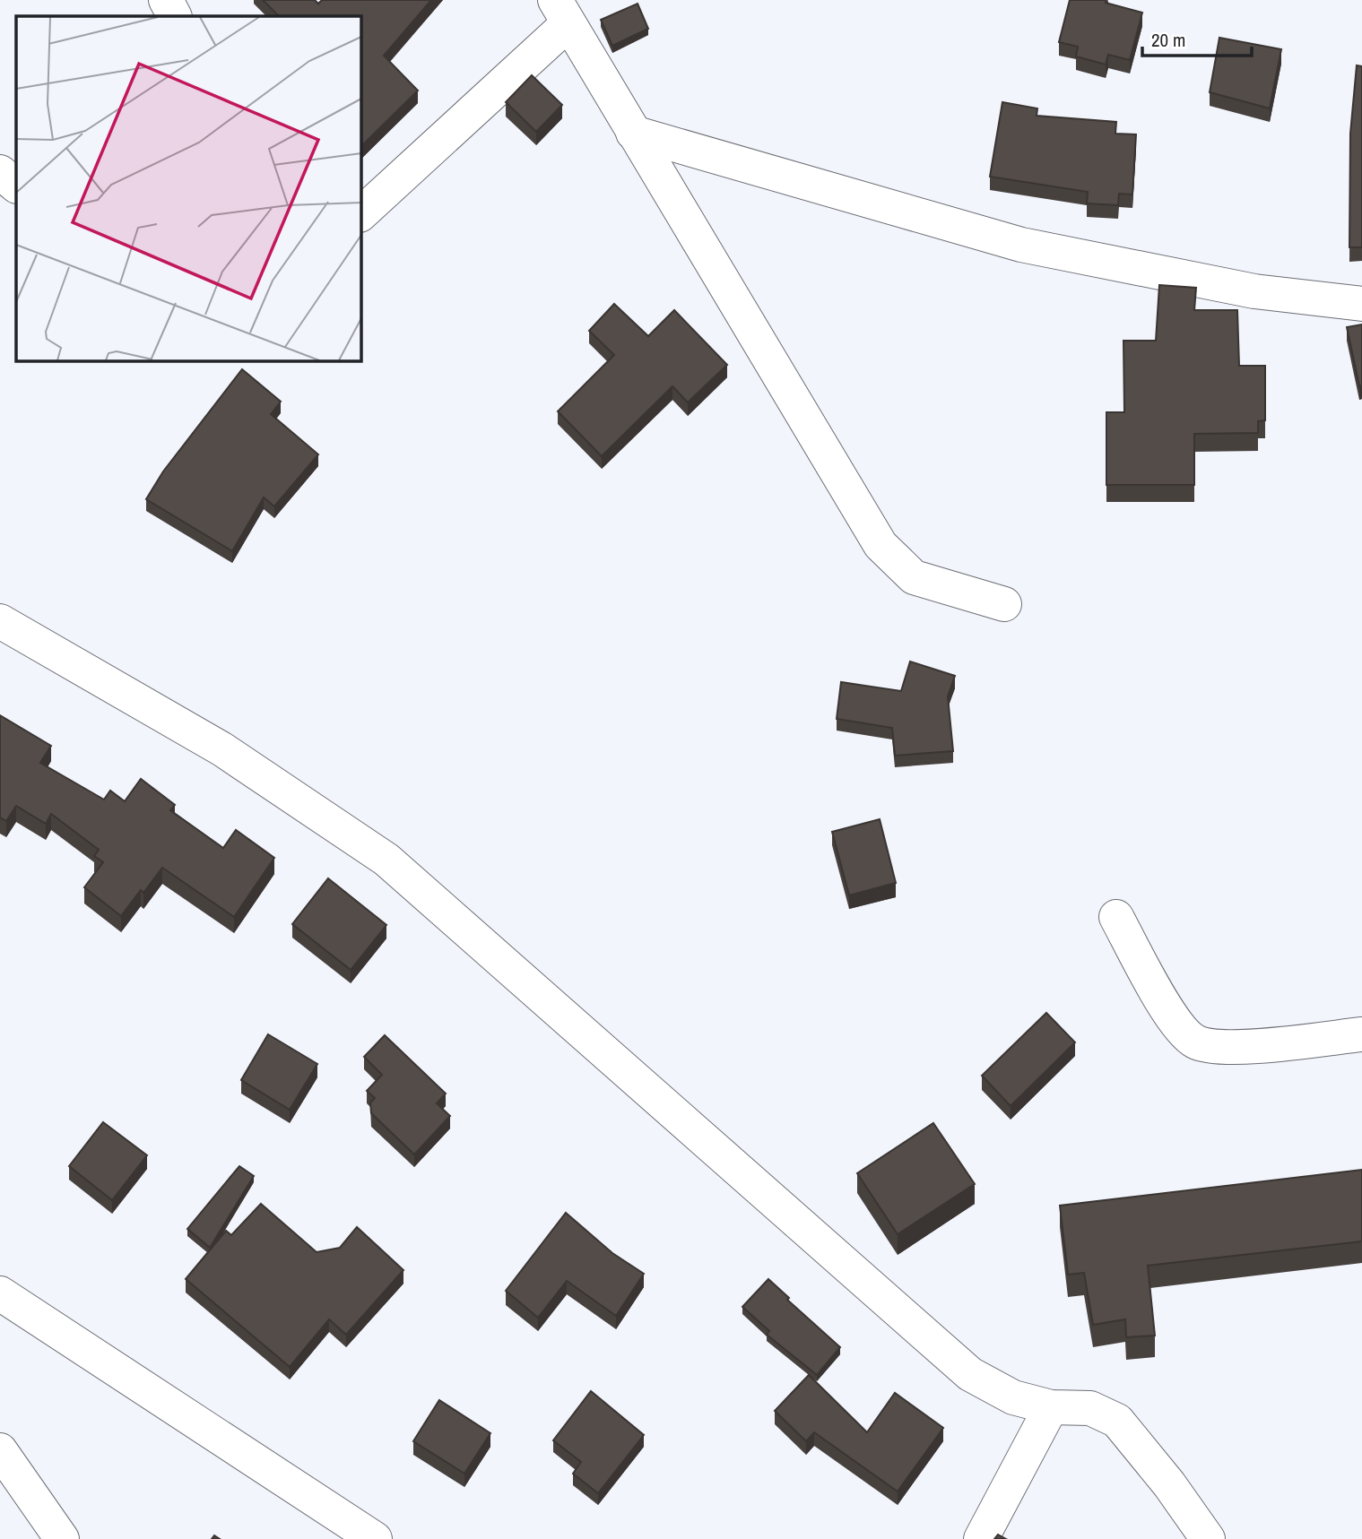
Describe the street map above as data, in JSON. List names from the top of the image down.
{
  "scale_bar": "20 m"
}
